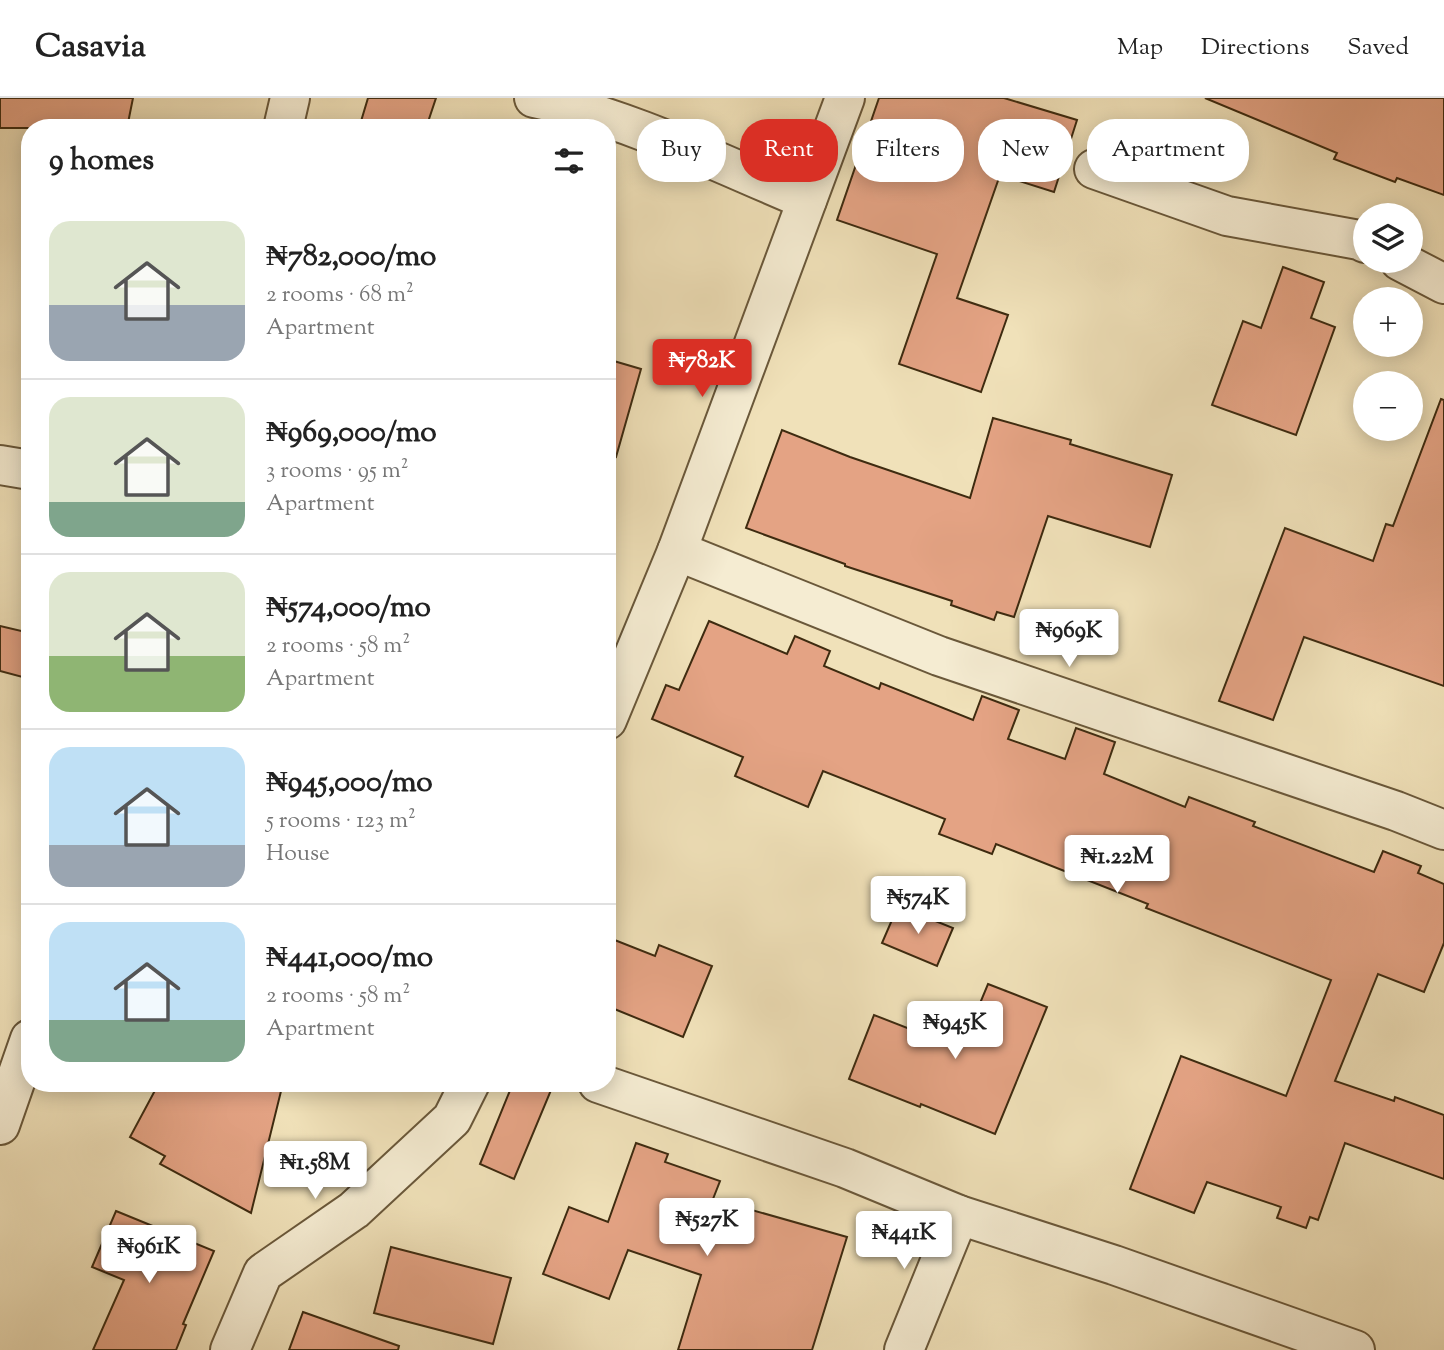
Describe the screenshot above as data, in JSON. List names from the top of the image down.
{
  "page": {
    "header": "Casavia",
    "nav": ["Map", "Directions", "Saved"],
    "chip": [
      "Buy",
      "Rent",
      "Filters",
      "New",
      "Apartment"
    ],
    "heading": "9 homes",
    "map_buttons": ["+", "−"],
    "list": [
      {
        "name": "₦782,000/mo",
        "note": "2 rooms · 68 m² · Apartment"
      },
      {
        "name": "₦969,000/mo",
        "note": "3 rooms · 95 m² · Apartment"
      },
      {
        "name": "₦574,000/mo",
        "note": "2 rooms · 58 m² · Apartment"
      },
      {
        "name": "₦945,000/mo",
        "note": "5 rooms · 123 m² · House"
      },
      {
        "name": "₦441,000/mo",
        "note": "2 rooms · 58 m² · Apartment"
      }
    ],
    "price": [
      "₦782K",
      "₦969K",
      "₦1.22M",
      "₦574K",
      "₦945K",
      "₦1.58M",
      "₦527K",
      "₦441K",
      "₦961K"
    ]
  }
}
